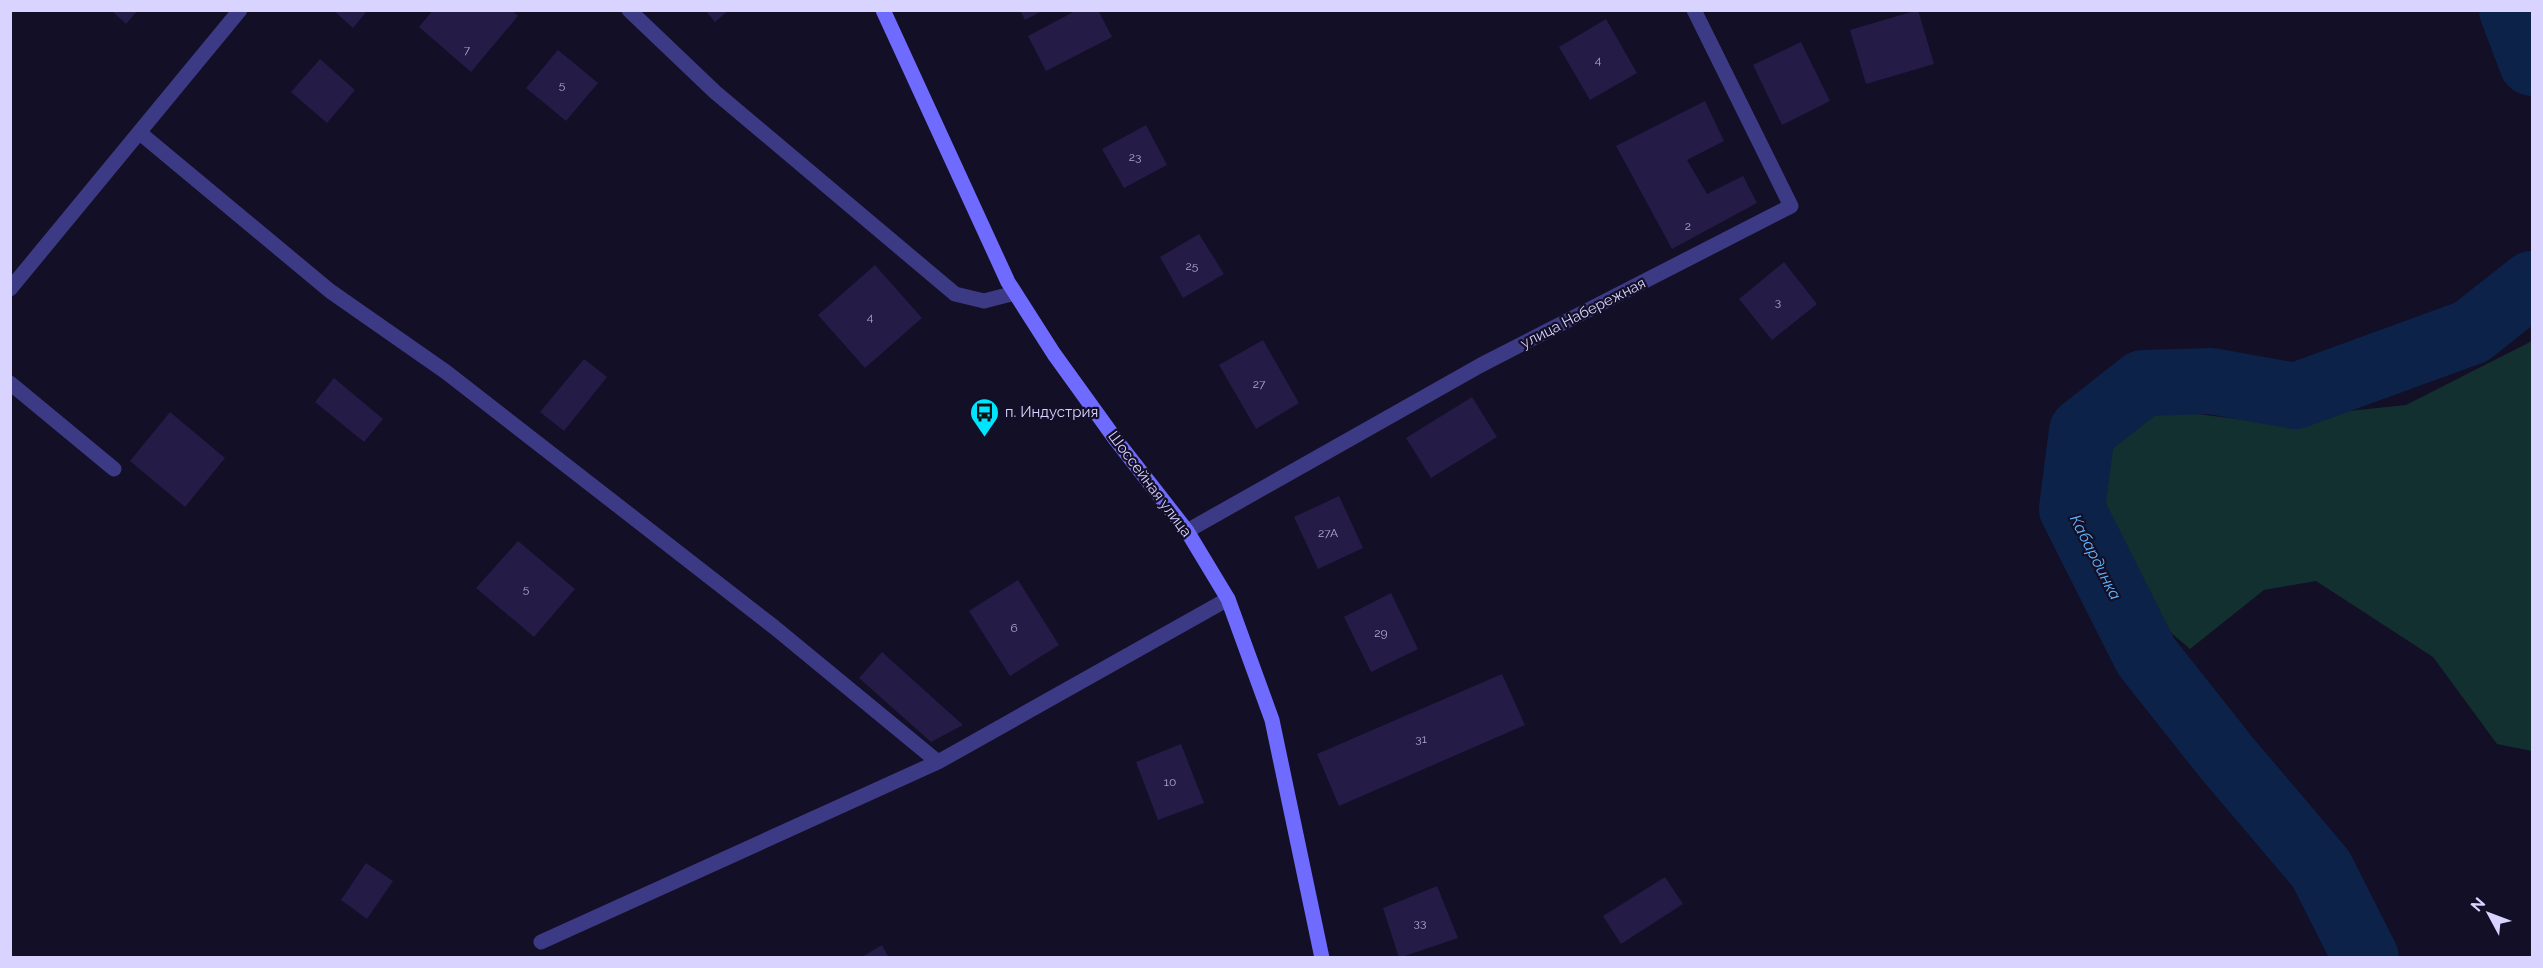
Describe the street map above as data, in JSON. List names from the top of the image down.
{
  "streets": {
    "street": ["Шоссейная улица"],
    "lane": ["улица Набережная"]
  },
  "crossings": [
    ["улица Набережная", "Шоссейная улица"]
  ],
  "water": ["Кабардинка"],
  "places": {
    "bus stop": ["п. Индустрия"]
  },
  "house_numbers": [
    "7",
    "4",
    "5",
    "23",
    "2",
    "25",
    "3",
    "4",
    "27",
    "27А",
    "5",
    "6",
    "29",
    "31",
    "10",
    "33"
  ],
  "north": "top left"
}
